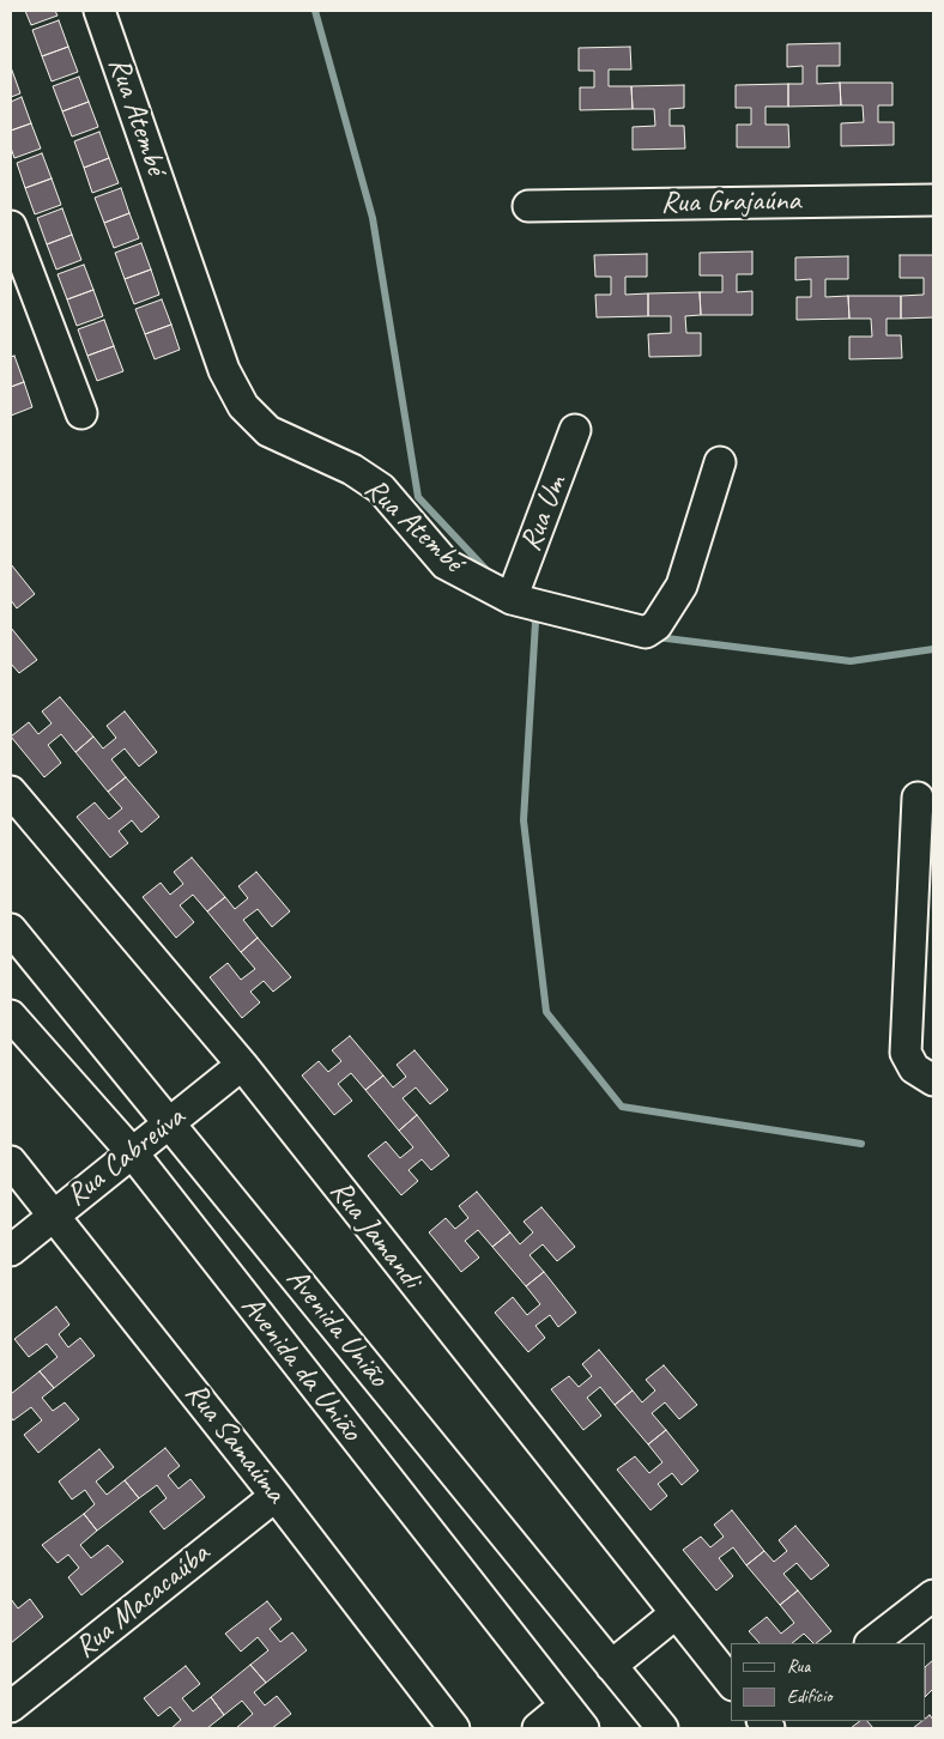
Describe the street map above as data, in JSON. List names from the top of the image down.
{
  "streets": {
    "street": [
      "Rua Atembé",
      "Rua Grajaúna",
      "Rua Um",
      "Rua Cabreúva",
      "Rua Jamandi",
      "Avenida União",
      "Avenida da União",
      "Rua Samaúma",
      "Rua Macacaúba"
    ]
  },
  "crossings": [
    ["Rua Atembé", "Rua Um"],
    ["Rua Cabreúva", "Rua Jamandi"],
    ["Rua Cabreúva", "Avenida União"],
    ["Rua Cabreúva", "Avenida da União"],
    ["Rua Cabreúva", "Rua Samaúma"],
    ["Rua Samaúma", "Rua Macacaúba"]
  ],
  "legend": ["Rua", "Edifício"]
}
